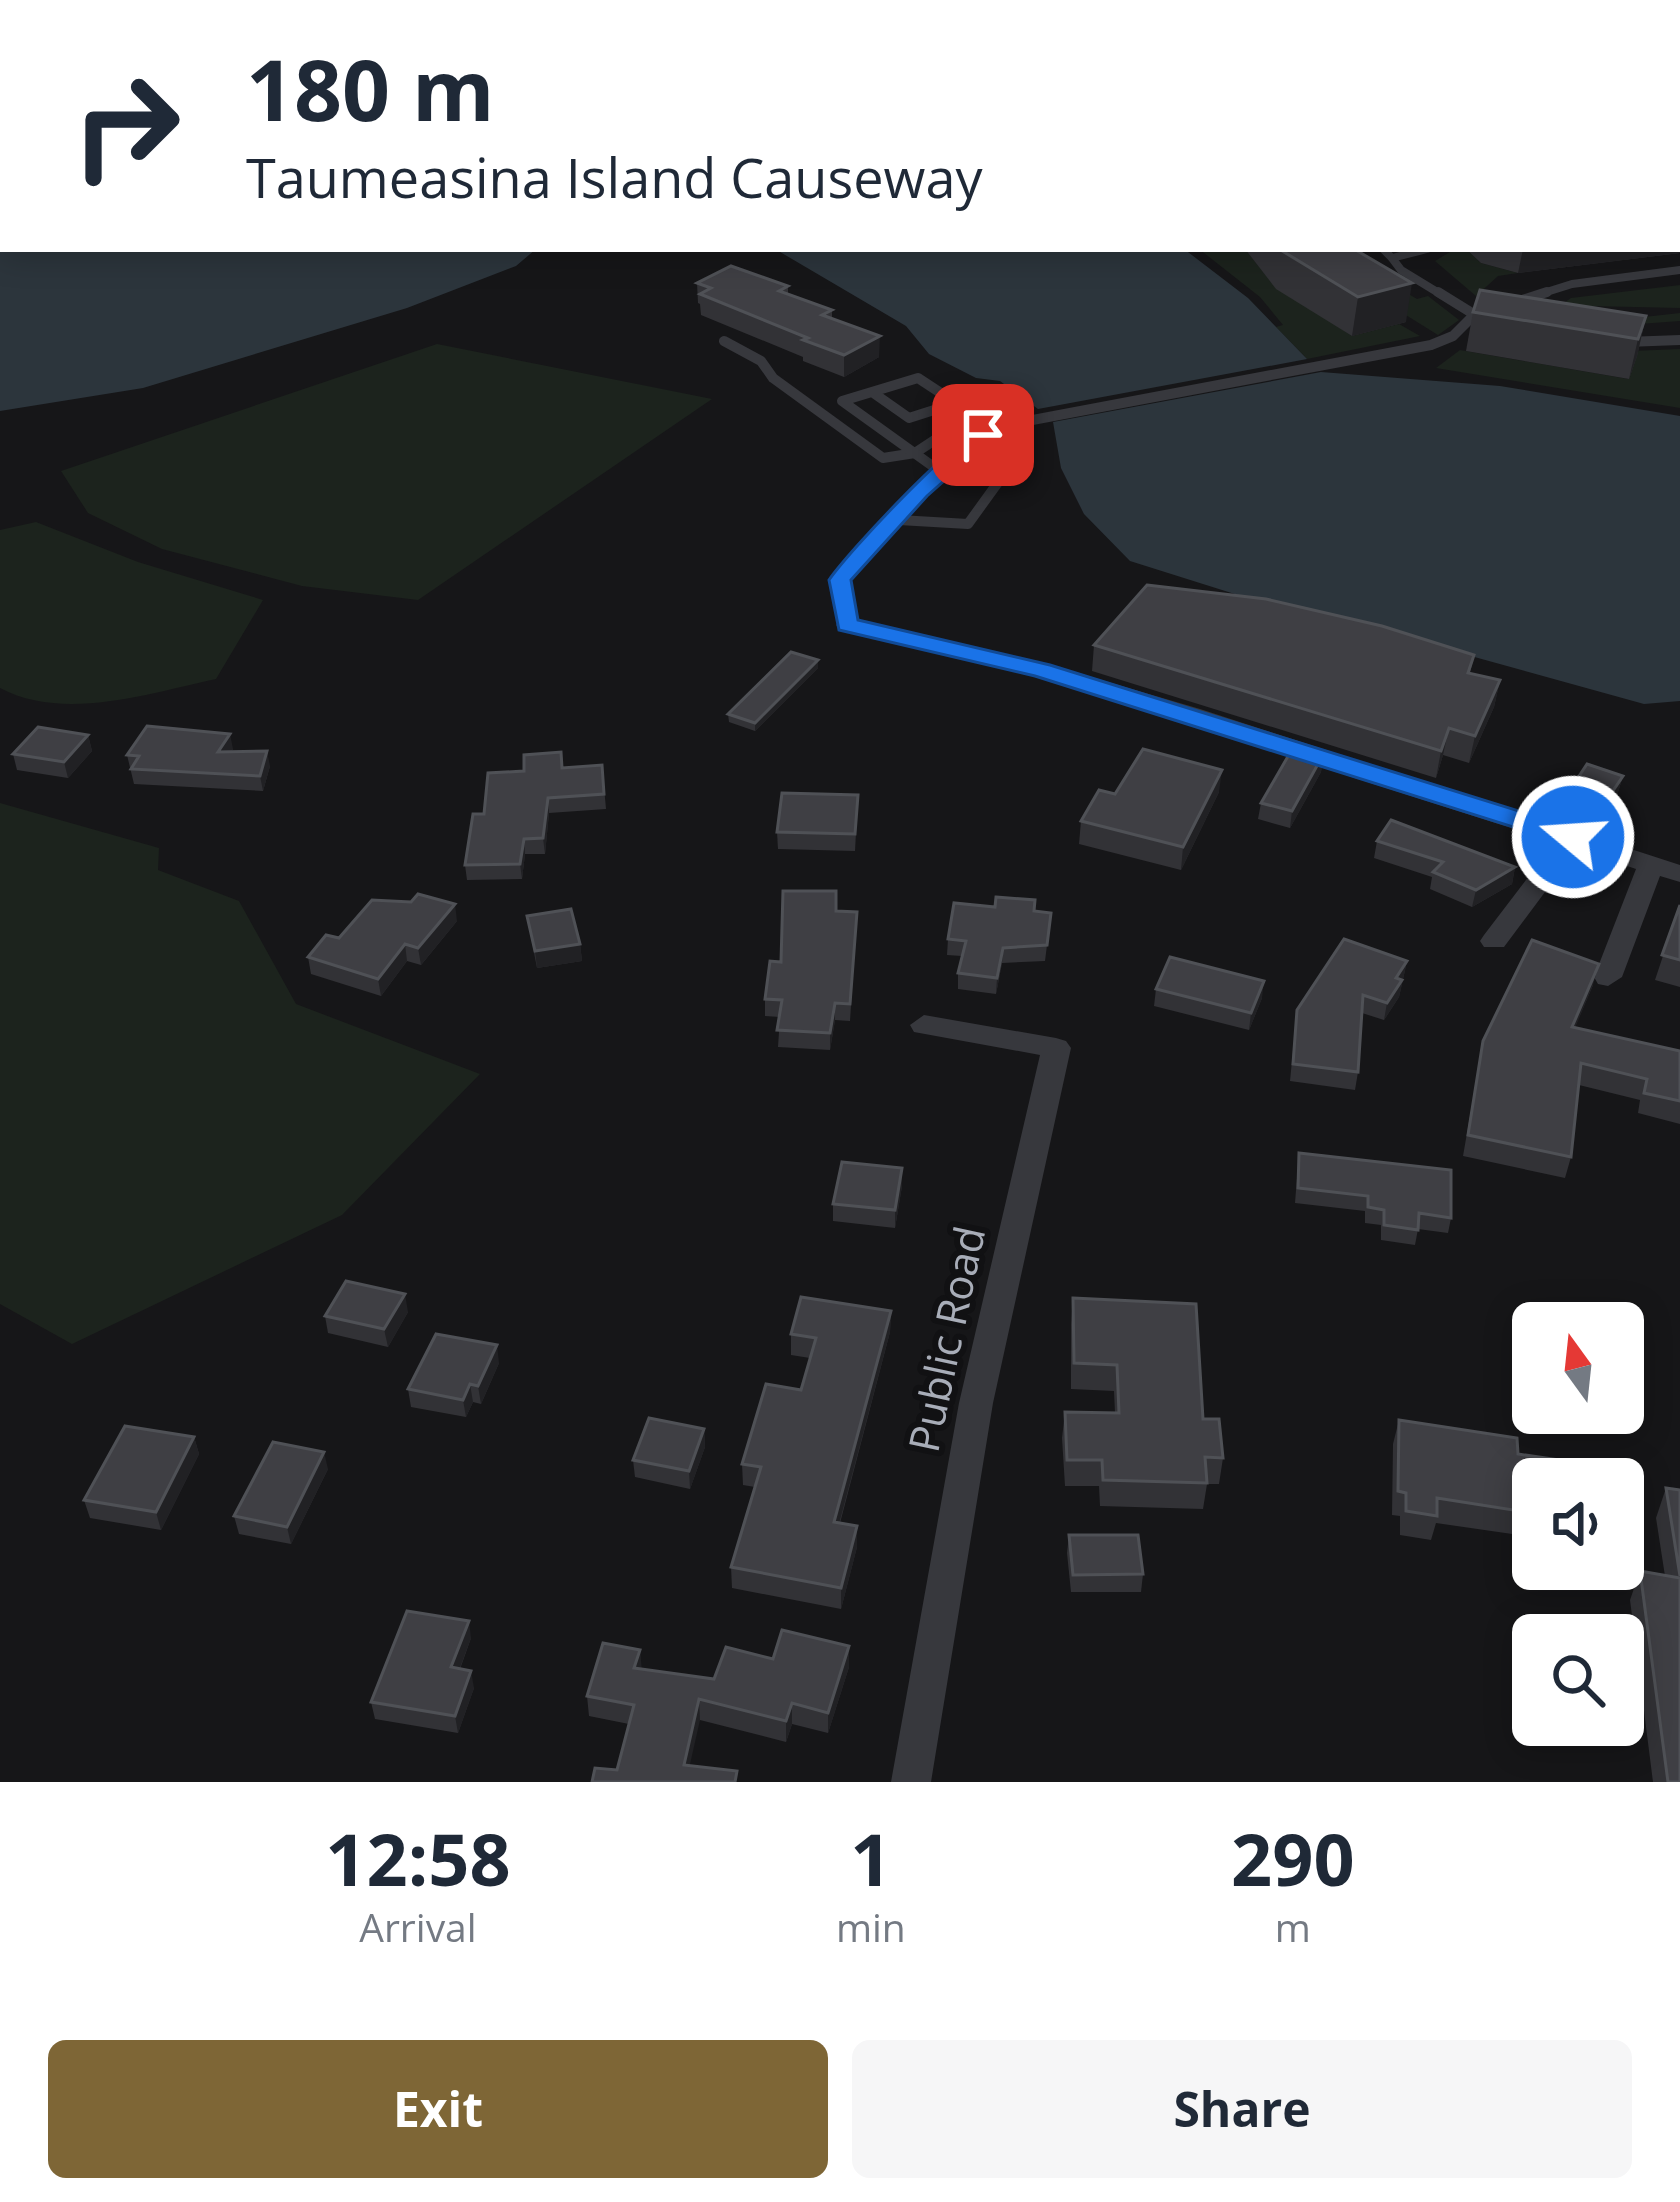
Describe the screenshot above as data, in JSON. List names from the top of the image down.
{
  "streets": {
    "street": ["Public Road"]
  },
  "north": "top",
  "page": {
    "turn": ["180 m", "Taumeasina Island Causeway"],
    "eta": [
      "12:58",
      "Arrival",
      "1",
      "min",
      "290",
      "m"
    ],
    "buttons": ["Exit", "Share"]
  }
}
